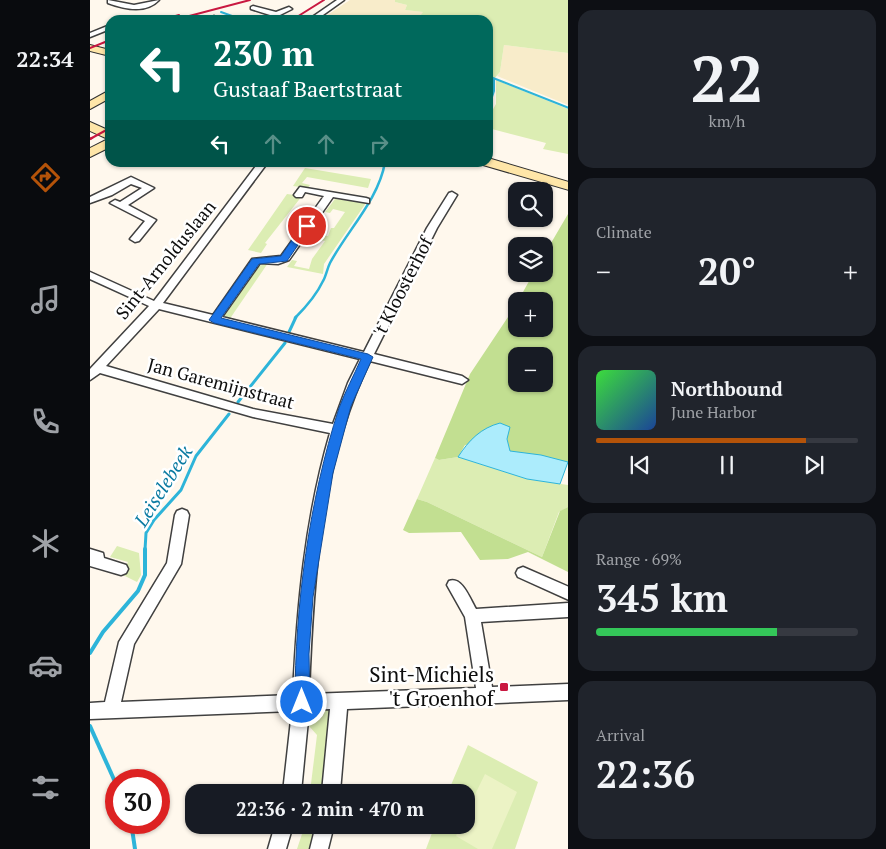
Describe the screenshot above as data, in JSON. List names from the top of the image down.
{
  "streets": {
    "street": ["Sint-Arnolduslaan", "'t Kloosterhof", "Jan Garemijnstraat"]
  },
  "crossings": [
    ["Sint-Arnolduslaan", "Jan Garemijnstraat"],
    ["'t Kloosterhof", "Jan Garemijnstraat"]
  ],
  "water": ["Leiselebeek"],
  "places": {
    "transit": ["Sint-Michiels 't Groenhof"]
  },
  "page": {
    "tabs": "22:34",
    "tile": [
      ["22", "km/h"],
      "Climate",
      ["Range · 69%", "345 km"],
      ["Arrival", "22:36"]
    ],
    "turn": ["230 m", "Gustaaf Baertstraat"],
    "map_buttons": ["+", "−"],
    "heat": ["−", "20°", "+"],
    "song": ["Northbound", "June Harbor"],
    "limit": "30",
    "trip": "22:36 · 2 min · 470 m"
  }
}
